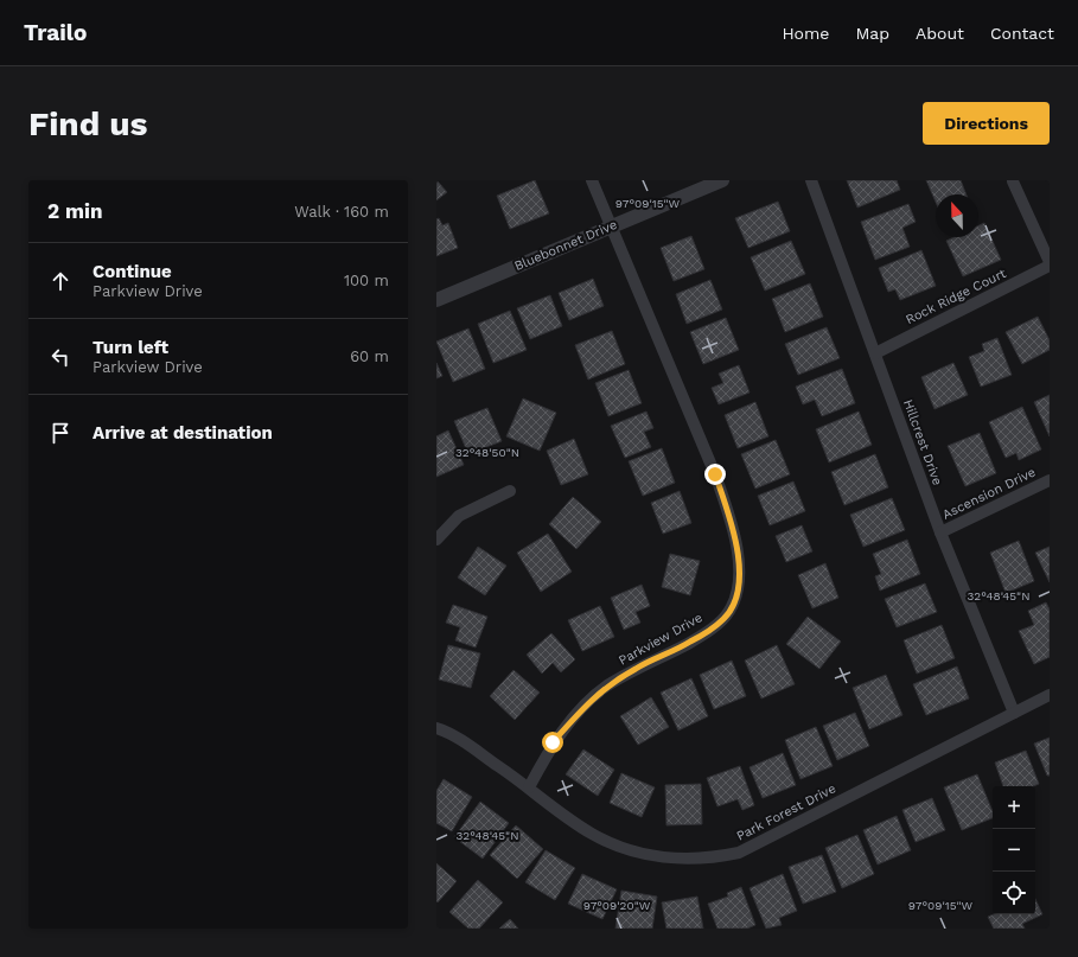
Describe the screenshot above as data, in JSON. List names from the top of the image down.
{
  "streets": {
    "street": [
      "Bluebonnet Drive",
      "Rock Ridge Court",
      "Hillcrest Drive",
      "Ascension Drive",
      "Parkview Drive",
      "Park Forest Drive"
    ]
  },
  "crossings": [
    ["Bluebonnet Drive", "Parkview Drive"],
    ["Rock Ridge Court", "Hillcrest Drive"],
    ["Hillcrest Drive", "Ascension Drive"],
    ["Hillcrest Drive", "Park Forest Drive"],
    ["Parkview Drive", "Park Forest Drive"]
  ],
  "north": "top",
  "page": {
    "header": "Trailo",
    "nav": [
      "Home",
      "Map",
      "About",
      "Contact"
    ],
    "buttons": "Directions",
    "title": "Find us",
    "heading": ["2 min", "Walk · 160 m"],
    "list": [
      ["Continue", "Parkview Drive", "100 m"],
      ["Turn left", "Parkview Drive", "60 m"],
      "Arrive at destination"
    ],
    "map_buttons": ["+", "−"]
  },
  "coordinates": [
    "97°09'15\"W",
    "32°48'50\"N",
    "32°48'45\"N",
    "97°09'20\"W"
  ]
}
